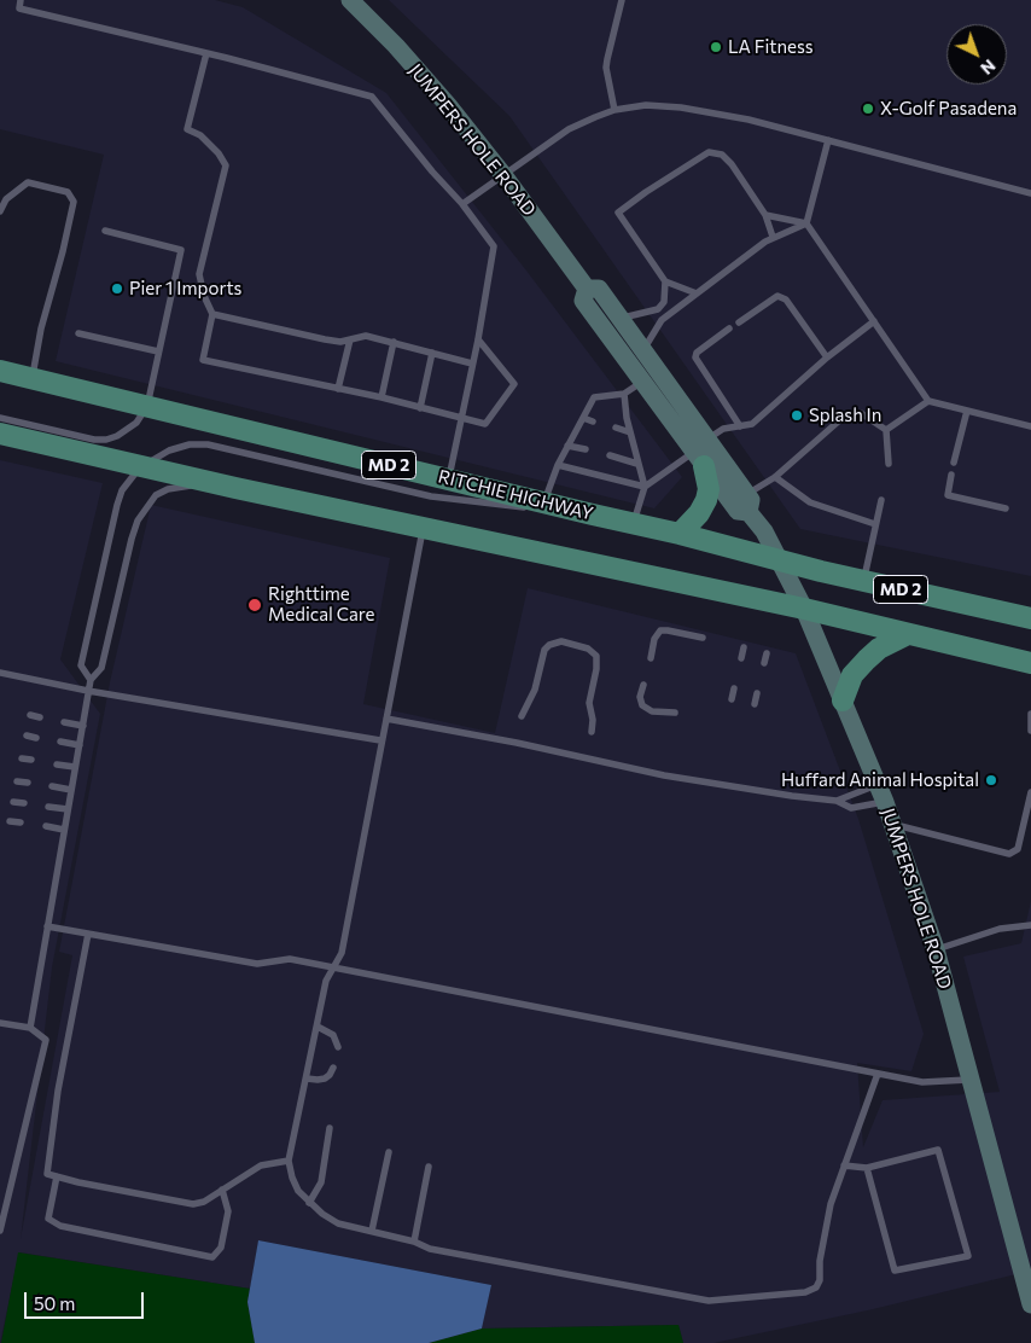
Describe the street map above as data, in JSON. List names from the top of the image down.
{
  "streets": {
    "main road": ["JUMPERS HOLE ROAD", "MD 2", "RITCHIE HIGHWAY"]
  },
  "crossings": [
    ["JUMPERS HOLE ROAD", "MD 2"],
    ["JUMPERS HOLE ROAD", "RITCHIE HIGHWAY"]
  ],
  "places": [
    "LA Fitness",
    "X-Golf Pasadena",
    "Pier 1 Imports",
    "Splash In",
    "Righttime Medical Care",
    "Huffard Animal Hospital"
  ],
  "scale_bar": "50 m",
  "north": "bottom right"
}
